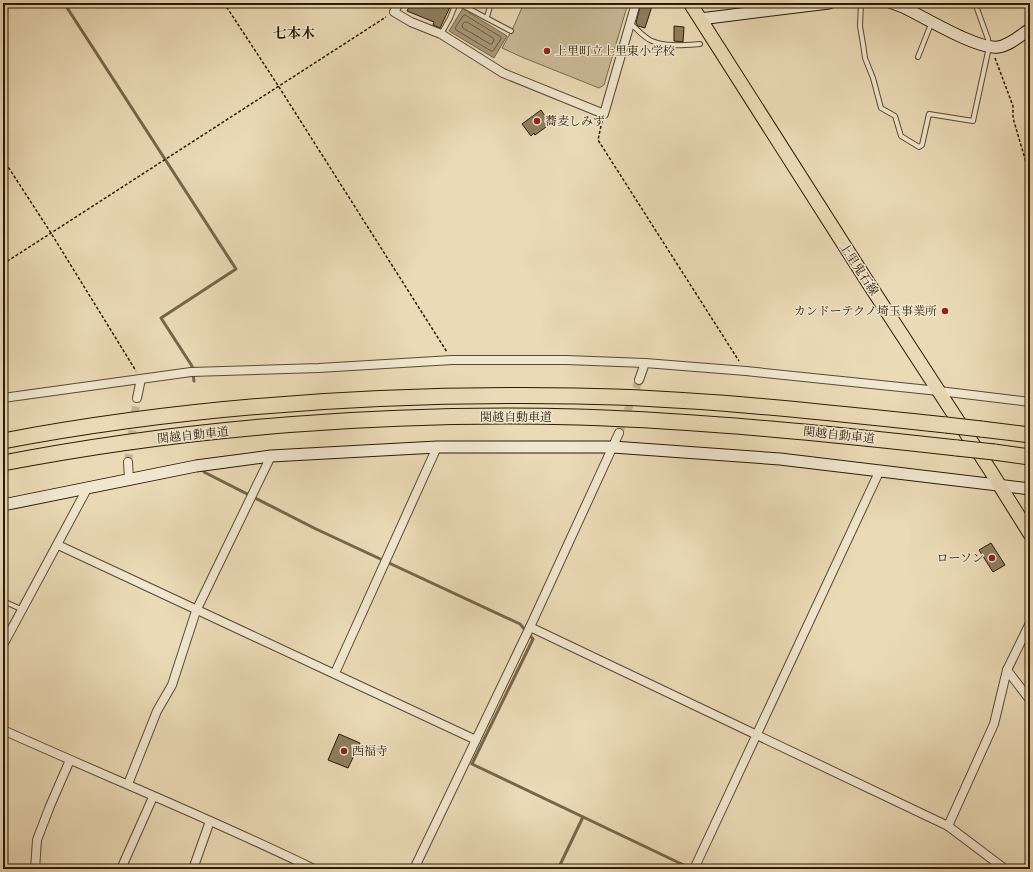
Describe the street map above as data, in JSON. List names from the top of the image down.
{
  "streets": {
    "highway": ["関越自動車道"],
    "main road": ["上里鬼石線"]
  },
  "districts": ["七本木"],
  "places": [
    "上里町立上里東小学校",
    "蕎麦しみず",
    "カンドーテクノ埼玉事業所",
    "ローソン",
    "西福寺"
  ]
}
